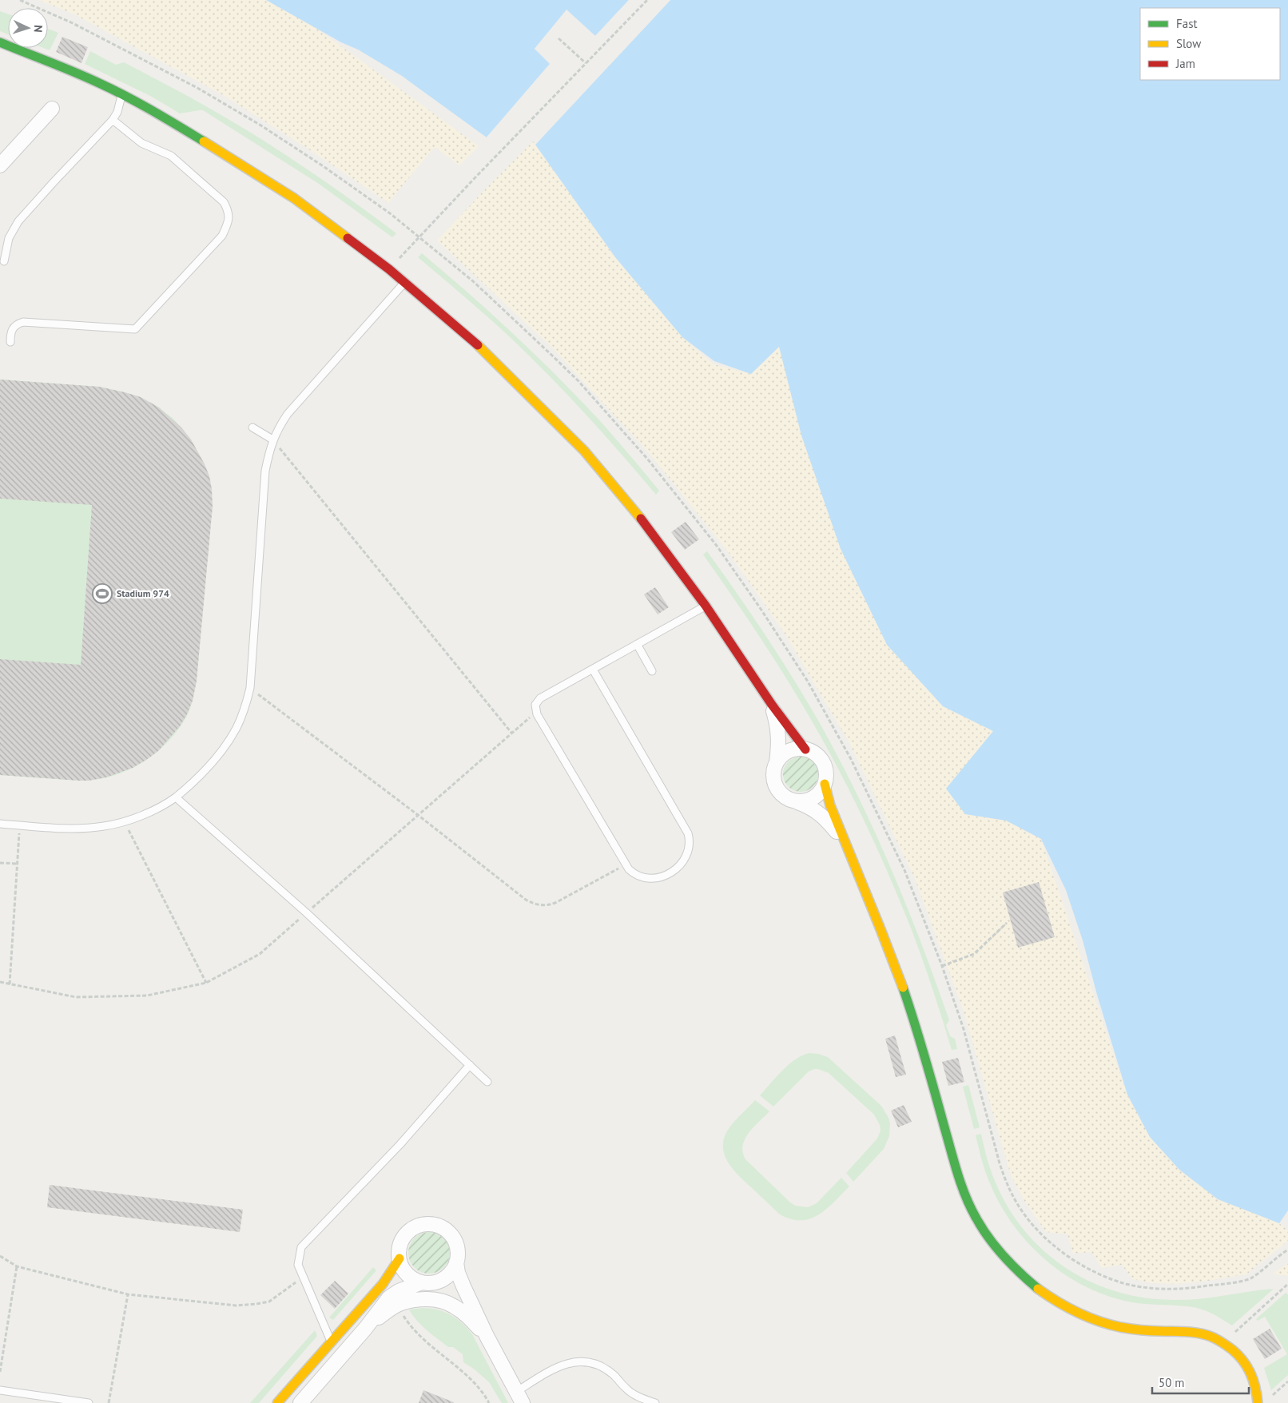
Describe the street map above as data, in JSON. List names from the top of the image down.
{
  "places": {
    "sports": ["Stadium 974"]
  },
  "legend": ["Fast", "Slow", "Jam"],
  "scale_bar": "50 m",
  "north": "right"
}
